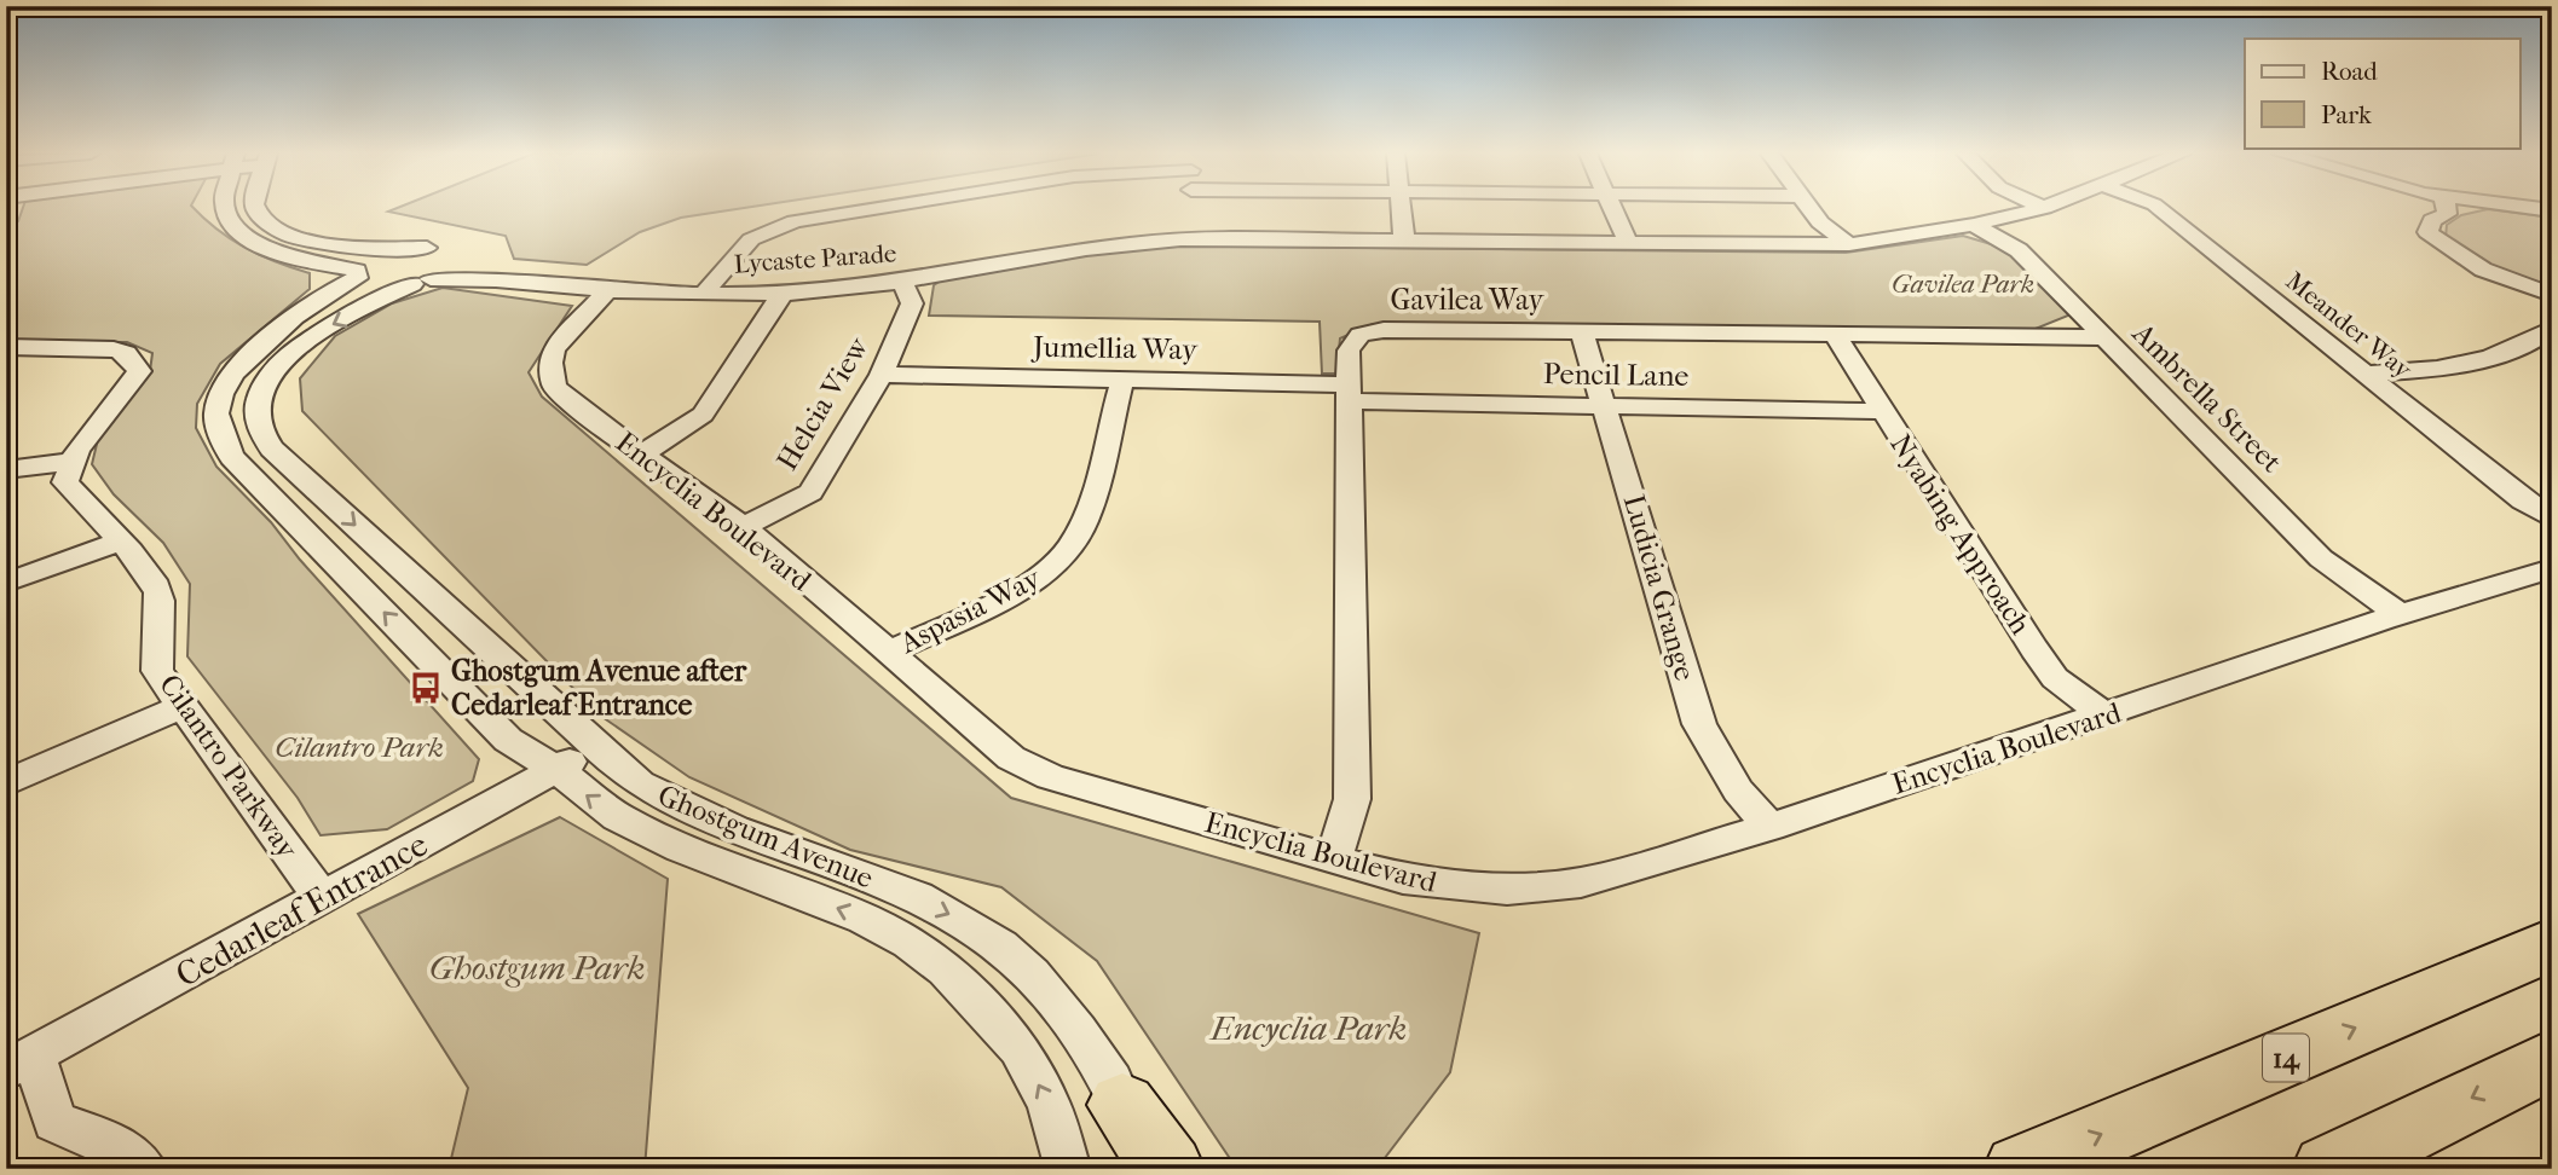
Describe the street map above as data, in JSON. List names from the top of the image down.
{
  "streets": {
    "highway": ["14"],
    "street": [
      "Lycaste Parade",
      "Gavilea Way",
      "Meander Way",
      "Jumellia Way",
      "Pencil Lane",
      "Ambrella Street",
      "Helcia View",
      "Encyclia Boulevard",
      "Nyabing Approach",
      "Ludicia Grange",
      "Aspasia Way",
      "Cilantro Parkway",
      "Ghostgum Avenue",
      "Cedarleaf Entrance"
    ]
  },
  "crossings": [
    ["Lycaste Parade", "Ambrella Street"],
    ["Lycaste Parade", "Helcia View"],
    ["Lycaste Parade", "Encyclia Boulevard"],
    ["Lycaste Parade", "Ghostgum Avenue"],
    ["Gavilea Way", "Jumellia Way"],
    ["Gavilea Way", "Pencil Lane"],
    ["Gavilea Way", "Ambrella Street"],
    ["Gavilea Way", "Encyclia Boulevard"],
    ["Gavilea Way", "Nyabing Approach"],
    ["Gavilea Way", "Ludicia Grange"],
    ["Jumellia Way", "Pencil Lane"],
    ["Jumellia Way", "Helcia View"],
    ["Jumellia Way", "Aspasia Way"],
    ["Pencil Lane", "Nyabing Approach"],
    ["Pencil Lane", "Ludicia Grange"],
    ["Ambrella Street", "Encyclia Boulevard"],
    ["Helcia View", "Encyclia Boulevard"],
    ["Encyclia Boulevard", "Nyabing Approach"],
    ["Encyclia Boulevard", "Ludicia Grange"],
    ["Encyclia Boulevard", "Aspasia Way"],
    ["Cilantro Parkway", "Cedarleaf Entrance"],
    ["Ghostgum Avenue", "Cedarleaf Entrance"]
  ],
  "parks": [
    "Gavilea Park",
    "Cilantro Park",
    "Ghostgum Park",
    "Encyclia Park"
  ],
  "places": {
    "bus stop": ["Ghostgum Avenue after Cedarleaf Entrance"]
  },
  "legend": ["Road", "Park"]
}
